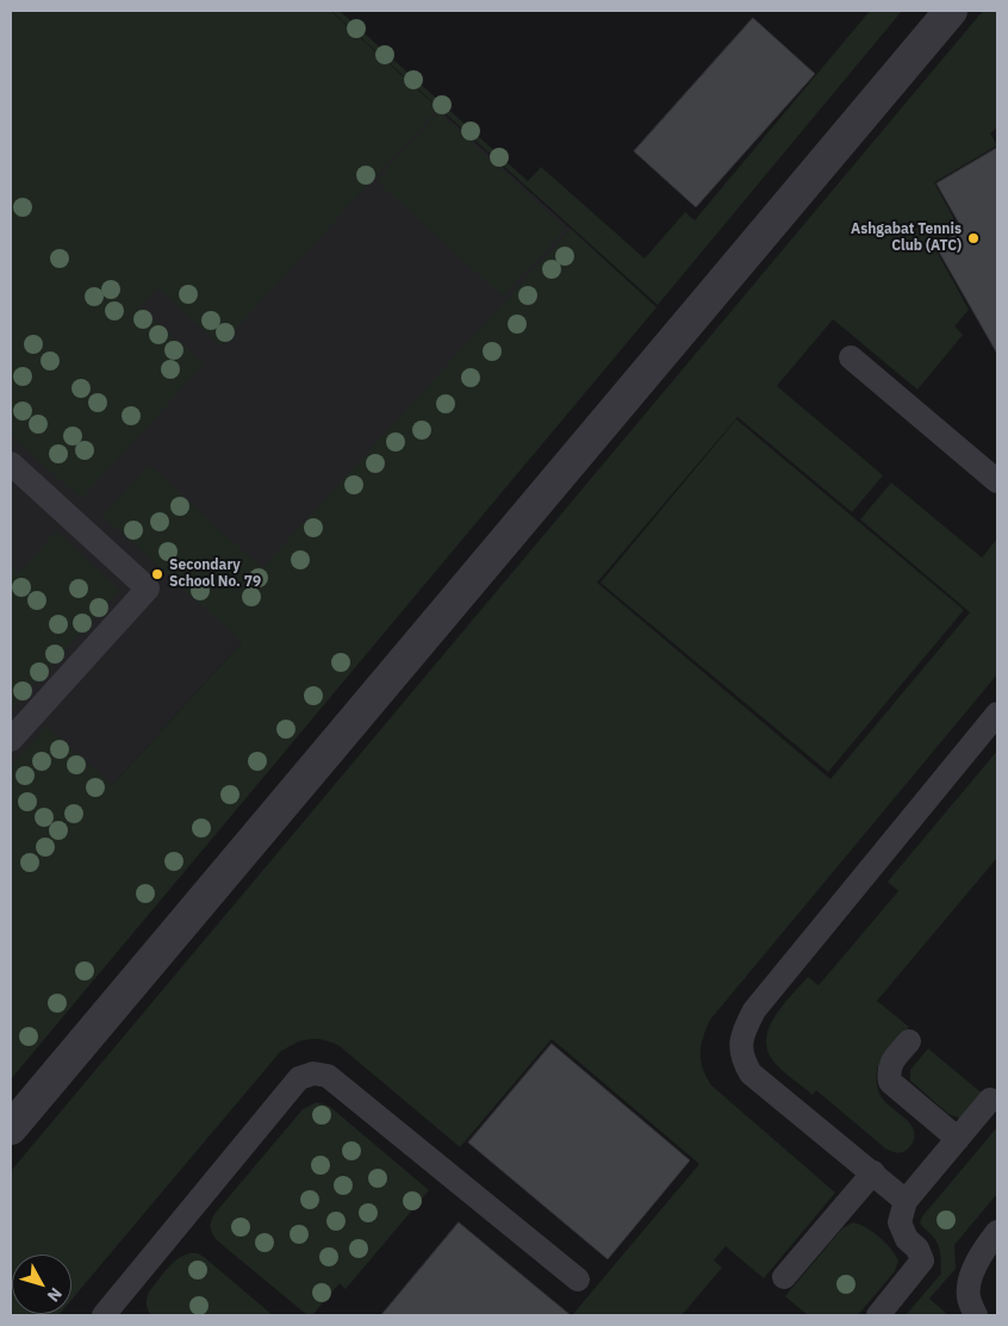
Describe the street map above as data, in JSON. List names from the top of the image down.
{
  "places": ["Ashgabat Tennis Club (ATC)", "Secondary School No. 79"],
  "north": "bottom right"
}
